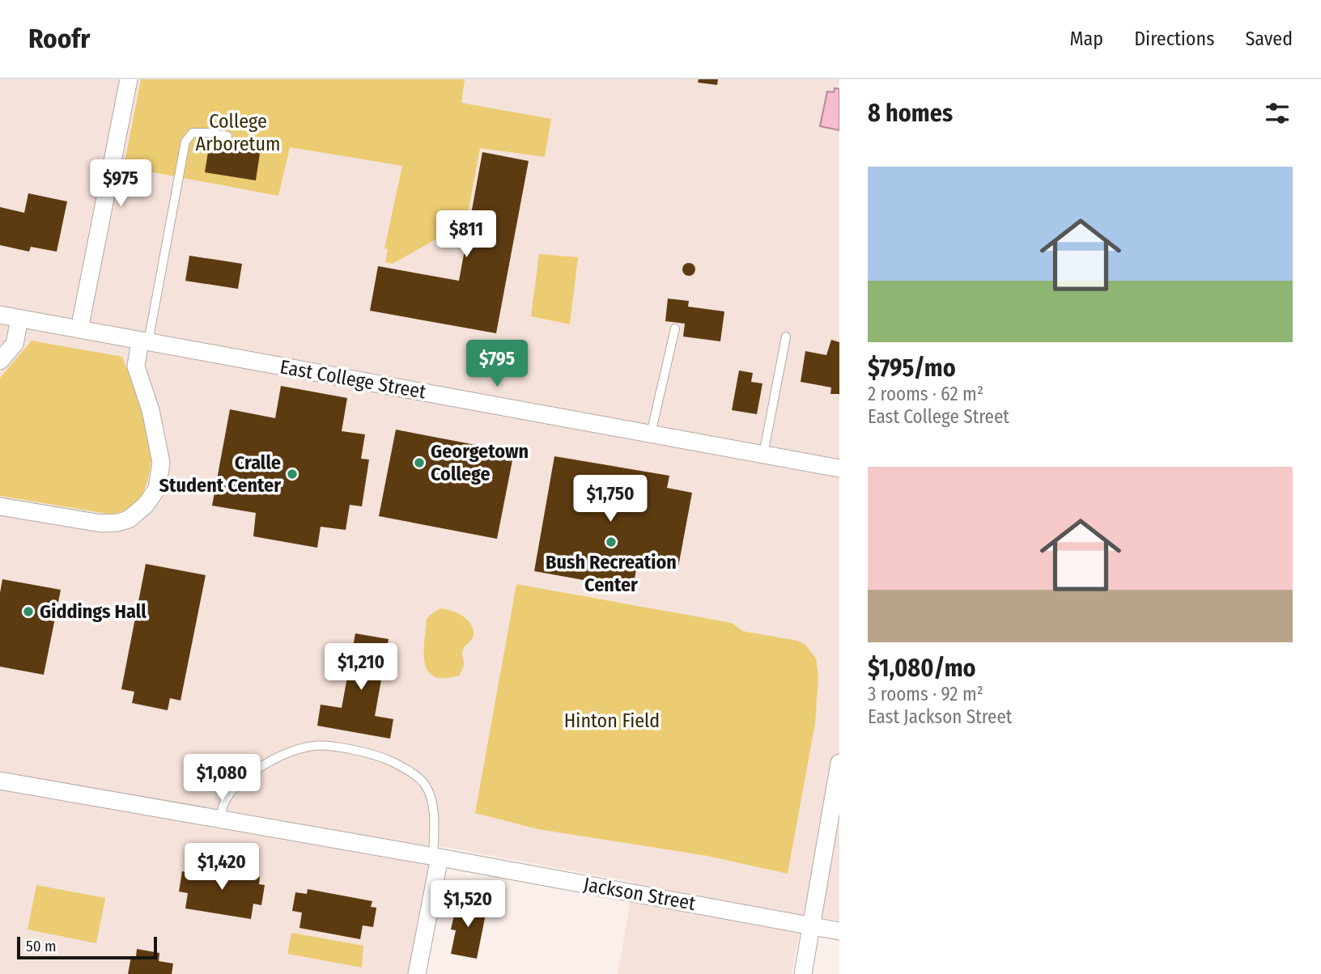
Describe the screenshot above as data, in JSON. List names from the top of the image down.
{
  "streets": {
    "street": ["East College Street", "Jackson Street"]
  },
  "parks": ["College Arboretum", "Hinton Field"],
  "places": [
    "Georgetown College",
    "Cralle Student Center",
    "Bush Recreation Center",
    "Giddings Hall"
  ],
  "scale_bar": "50 m",
  "page": {
    "header": "Roofr",
    "nav": ["Map", "Directions", "Saved"],
    "heading": "8 homes",
    "list": [
      {
        "name": "$795/mo",
        "note": "2 rooms · 62 m² · East College Street"
      },
      {
        "name": "$1,080/mo",
        "note": "3 rooms · 92 m² · East Jackson Street"
      }
    ],
    "price": [
      "$975",
      "$811",
      "$795",
      "$1,750",
      "$1,210",
      "$1,080",
      "$1,420",
      "$1,520"
    ],
    "scale": "50 m"
  }
}
